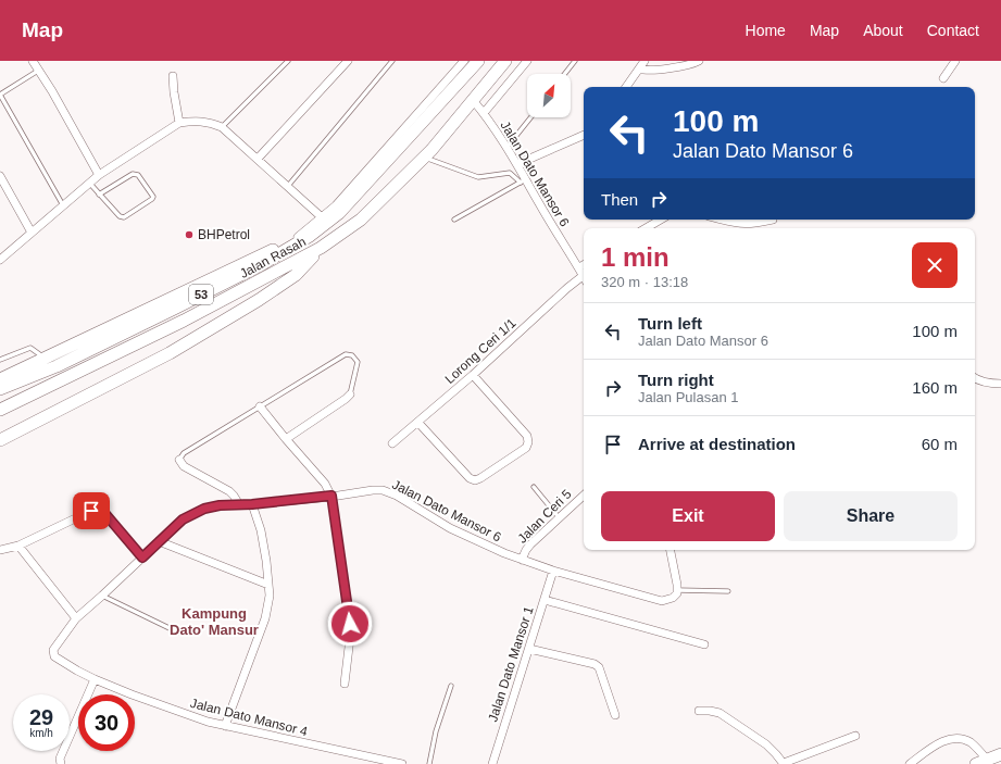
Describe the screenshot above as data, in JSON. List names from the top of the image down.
{
  "streets": {
    "main road": ["Jalan Rasah", "53"],
    "street": [
      "Jalan Dato Mansor 6",
      "Lorong Ceri 1/1",
      "Jalan Ceri 5",
      "Jalan Dato Mansor 1",
      "Jalan Dato Mansor 4"
    ]
  },
  "crossings": [
    ["Jalan Dato Mansor 6", "Jalan Rasah"],
    ["Jalan Dato Mansor 6", "Jalan Ceri 5"],
    ["Jalan Dato Mansor 6", "Jalan Dato Mansor 1"],
    ["Jalan Dato Mansor 6", "Jalan Dato Mansor 4"]
  ],
  "districts": ["Kampung Dato' Mansur"],
  "places": ["BHPetrol"],
  "north": "top right",
  "page": {
    "header": "Map",
    "nav": [
      "Home",
      "Map",
      "About",
      "Contact"
    ],
    "turn": ["100 m", "Jalan Dato Mansor 6"],
    "then": "Then",
    "heading": ["1 min", "320 m · 13:18"],
    "list": [
      {
        "name": "Turn left",
        "note": "Jalan Dato Mansor 6",
        "value": "100 m"
      },
      {
        "name": "Turn right",
        "note": "Jalan Pulasan 1",
        "value": "160 m"
      },
      {
        "name": "Arrive at destination",
        "value": "60 m"
      }
    ],
    "buttons": ["Exit", "Share"],
    "speed": "29 km/h",
    "limit": "30"
  }
}
